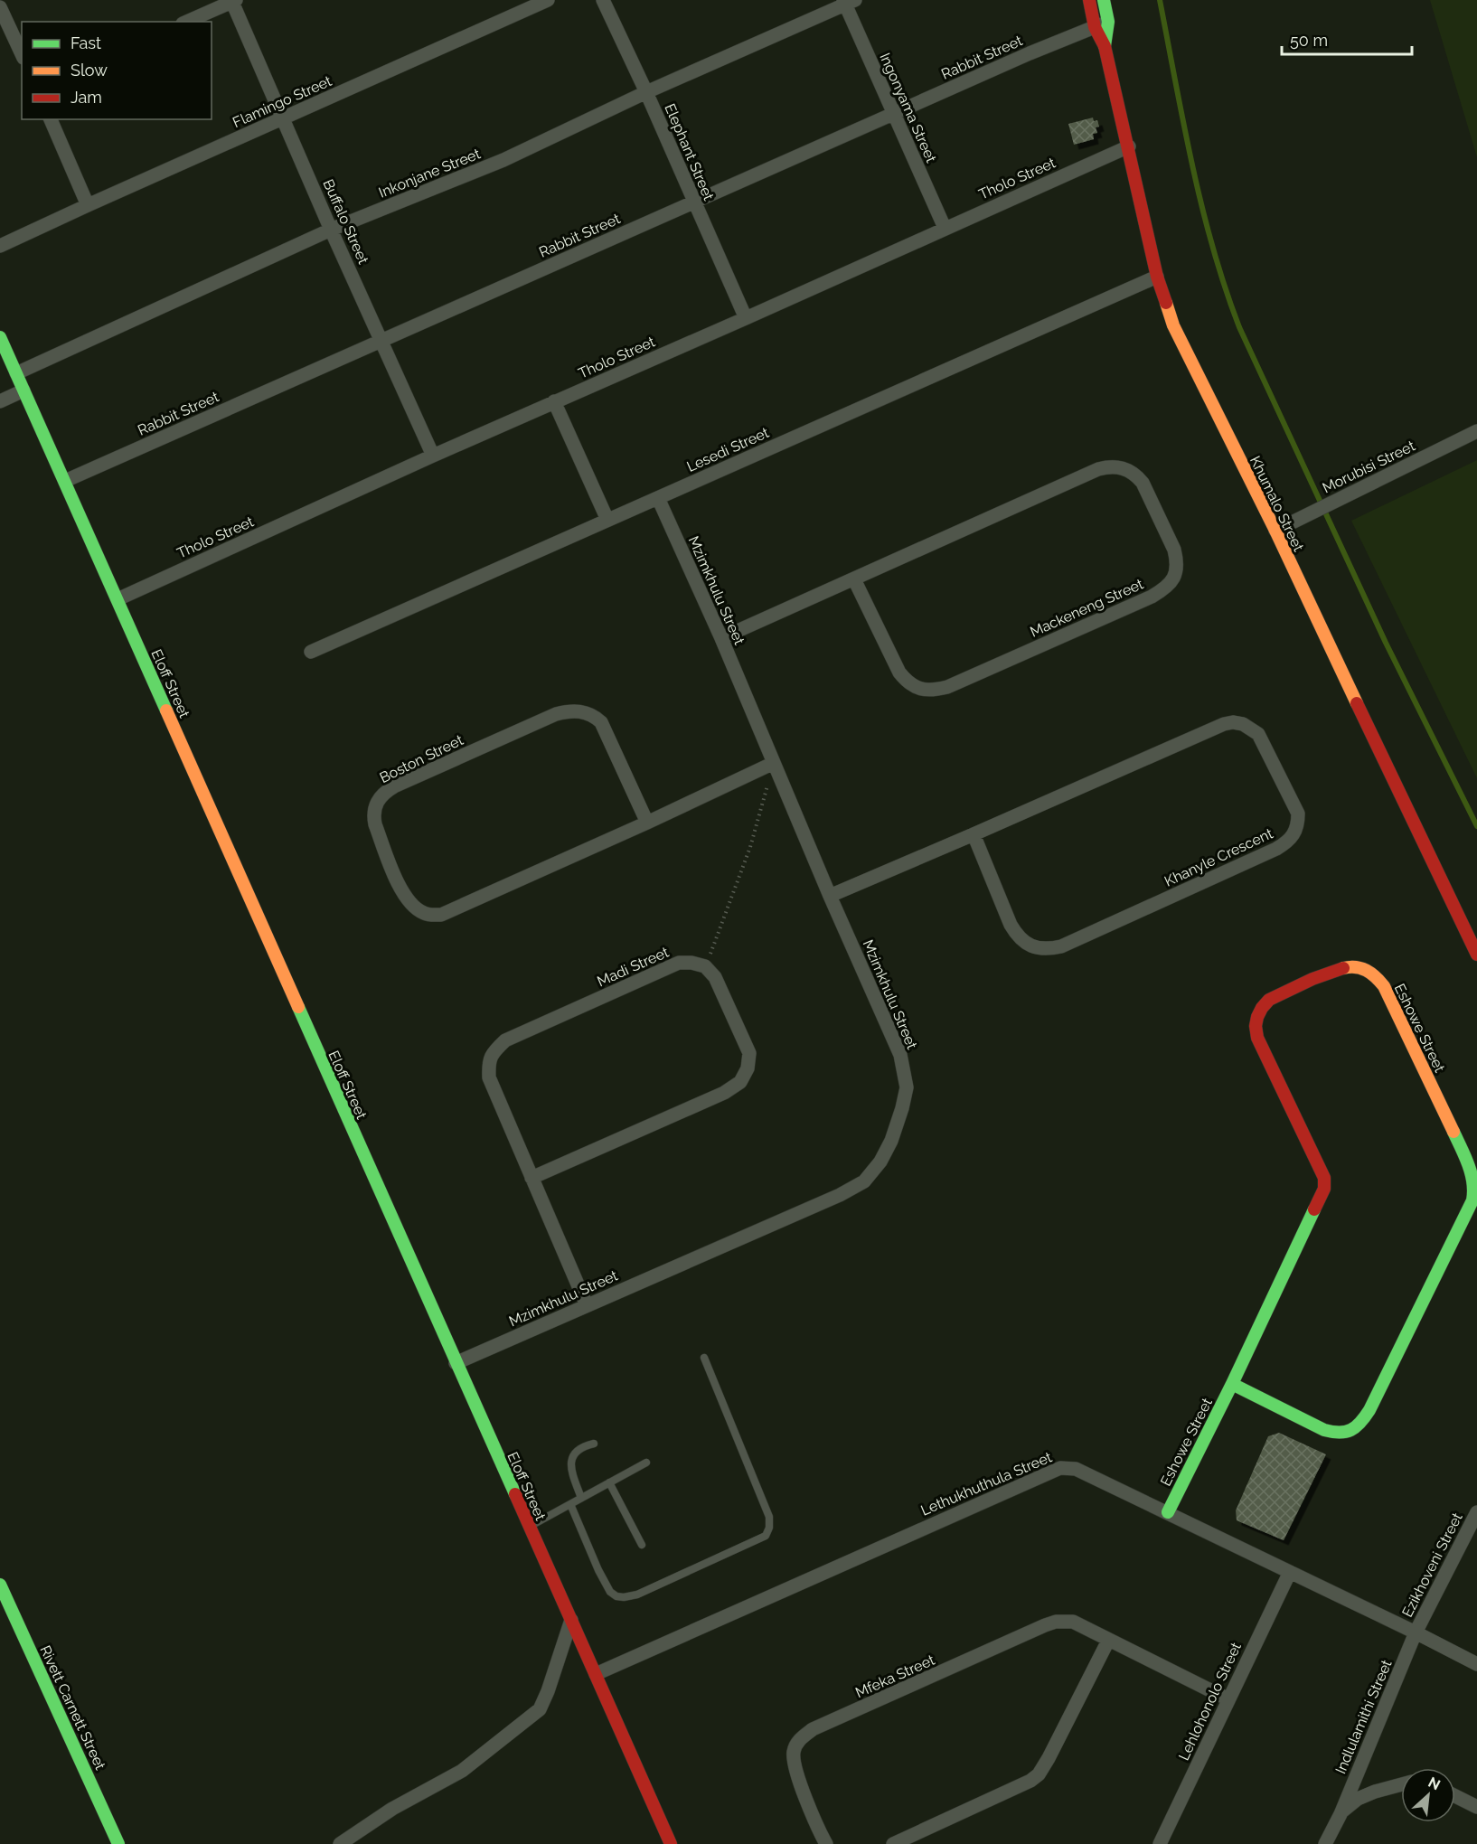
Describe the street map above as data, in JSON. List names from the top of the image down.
{
  "streets": {
    "street": [
      "Rabbit Street",
      "Flamingo Street",
      "Ingonyama Street",
      "Elephant Street",
      "Inkonjane Street",
      "Tholo Street",
      "Buffalo Street",
      "Lesedi Street",
      "Morubisi Street",
      "Khumalo Street",
      "Mzimkhulu Street",
      "Mackeneng Street",
      "Eloff Street",
      "Boston Street",
      "Khanyle Crescent",
      "Madi Street",
      "Eshowe Street",
      "Lethukhuthula Street",
      "Ezikhoveni Street",
      "Mfeka Street",
      "Lehlohonolo Street",
      "Rivett Carnett Street",
      "Indlulamithi Street"
    ]
  },
  "crossings": [
    ["Rabbit Street", "Ingonyama Street"],
    ["Rabbit Street", "Elephant Street"],
    ["Rabbit Street", "Buffalo Street"],
    ["Rabbit Street", "Khumalo Street"],
    ["Rabbit Street", "Eloff Street"],
    ["Flamingo Street", "Buffalo Street"],
    ["Ingonyama Street", "Inkonjane Street"],
    ["Ingonyama Street", "Tholo Street"],
    ["Elephant Street", "Inkonjane Street"],
    ["Elephant Street", "Tholo Street"],
    ["Inkonjane Street", "Buffalo Street"],
    ["Inkonjane Street", "Eloff Street"],
    ["Tholo Street", "Buffalo Street"],
    ["Tholo Street", "Khumalo Street"],
    ["Tholo Street", "Eloff Street"],
    ["Lesedi Street", "Khumalo Street"],
    ["Lesedi Street", "Mzimkhulu Street"],
    ["Morubisi Street", "Khumalo Street"],
    ["Mzimkhulu Street", "Mackeneng Street"],
    ["Mzimkhulu Street", "Eloff Street"],
    ["Mzimkhulu Street", "Boston Street"],
    ["Mzimkhulu Street", "Khanyle Crescent"],
    ["Mzimkhulu Street", "Madi Street"],
    ["Eloff Street", "Lethukhuthula Street"],
    ["Eshowe Street", "Lethukhuthula Street"],
    ["Lethukhuthula Street", "Ezikhoveni Street"],
    ["Lethukhuthula Street", "Lehlohonolo Street"],
    ["Lethukhuthula Street", "Indlulamithi Street"],
    ["Ezikhoveni Street", "Indlulamithi Street"],
    ["Mfeka Street", "Lehlohonolo Street"]
  ],
  "legend": ["Fast", "Slow", "Jam"],
  "scale_bar": "50 m",
  "north": "top right"
}
